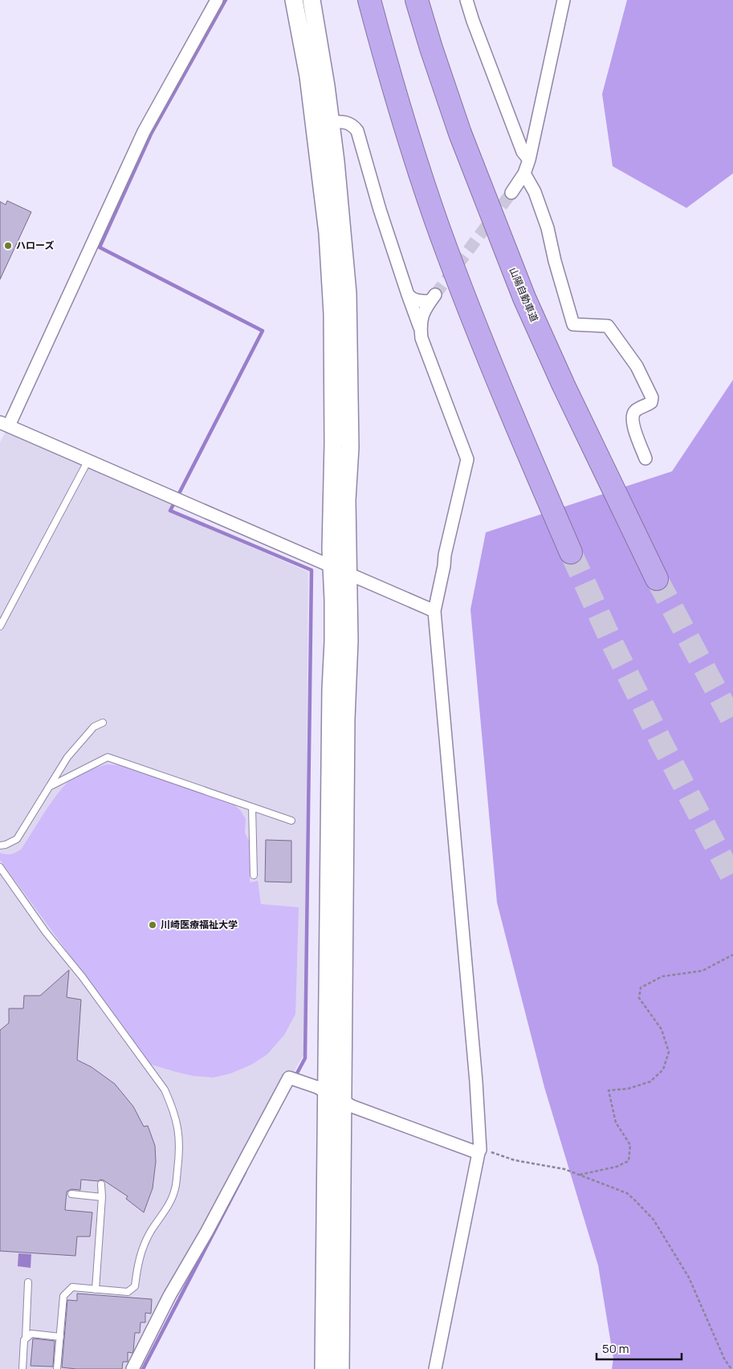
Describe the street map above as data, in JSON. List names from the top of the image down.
{
  "streets": {
    "highway": ["山陽自動車道"]
  },
  "places": ["ハローズ", "川崎医療福祉大学"],
  "scale_bar": "50 m"
}
